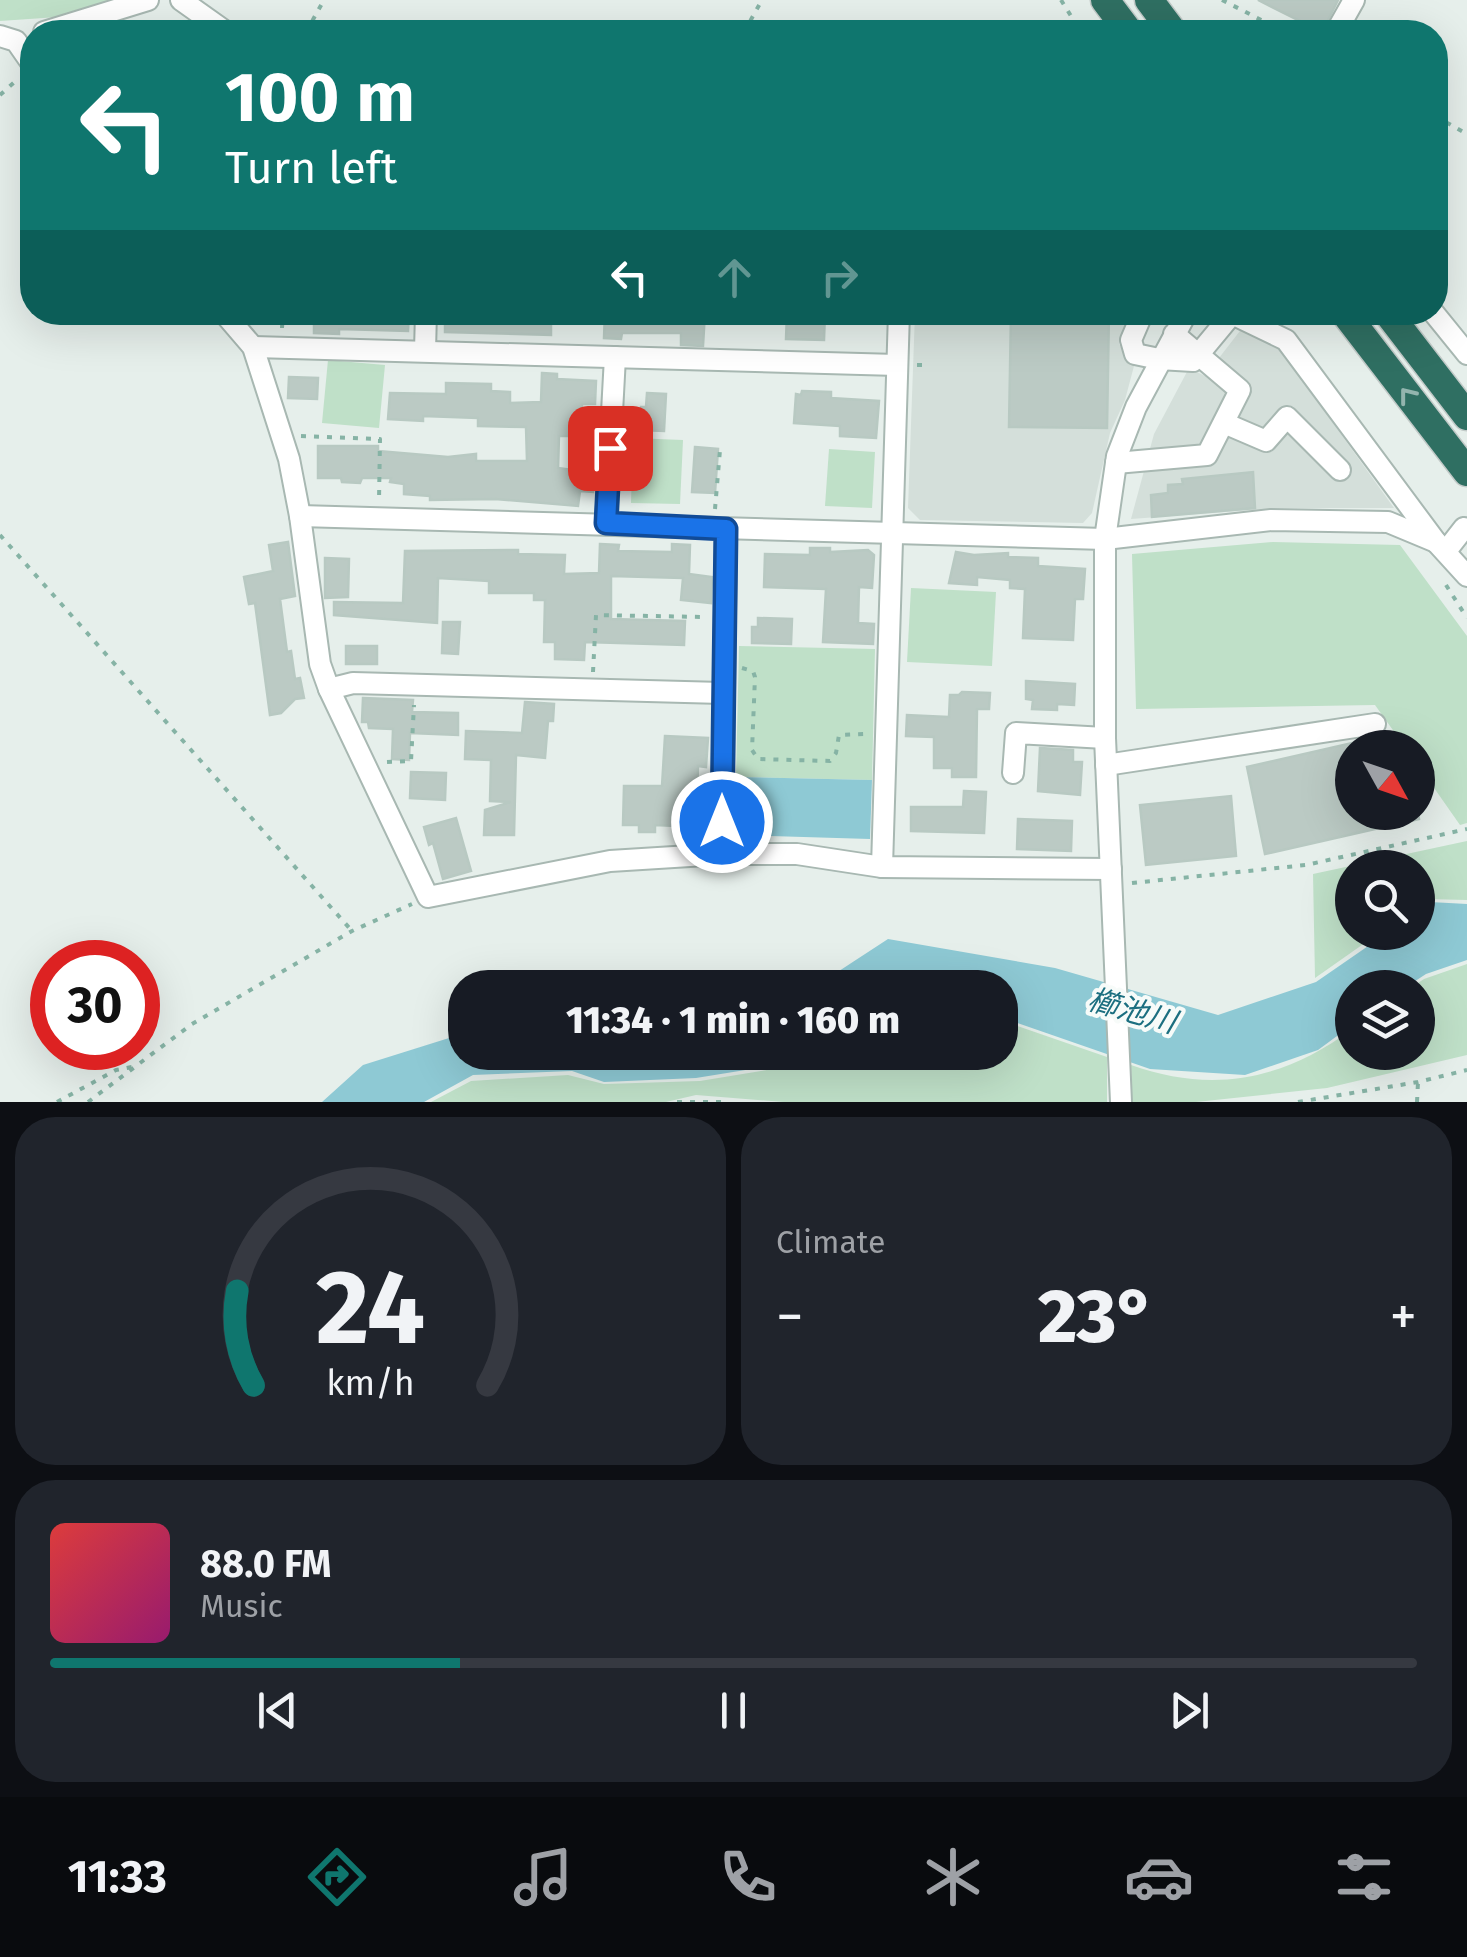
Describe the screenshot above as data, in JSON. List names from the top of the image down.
{
  "water": ["櫛池川"],
  "north": "bottom right",
  "page": {
    "turn": ["100 m", "Turn left"],
    "limit": "30",
    "trip": "11:34 · 1 min · 160 m",
    "tile": "Climate",
    "heat": ["−", "23°", "+"],
    "song": ["88.0 FM", "Music"],
    "tabs": "11:33",
    "gauge": ["24", "km/h"]
  }
}
